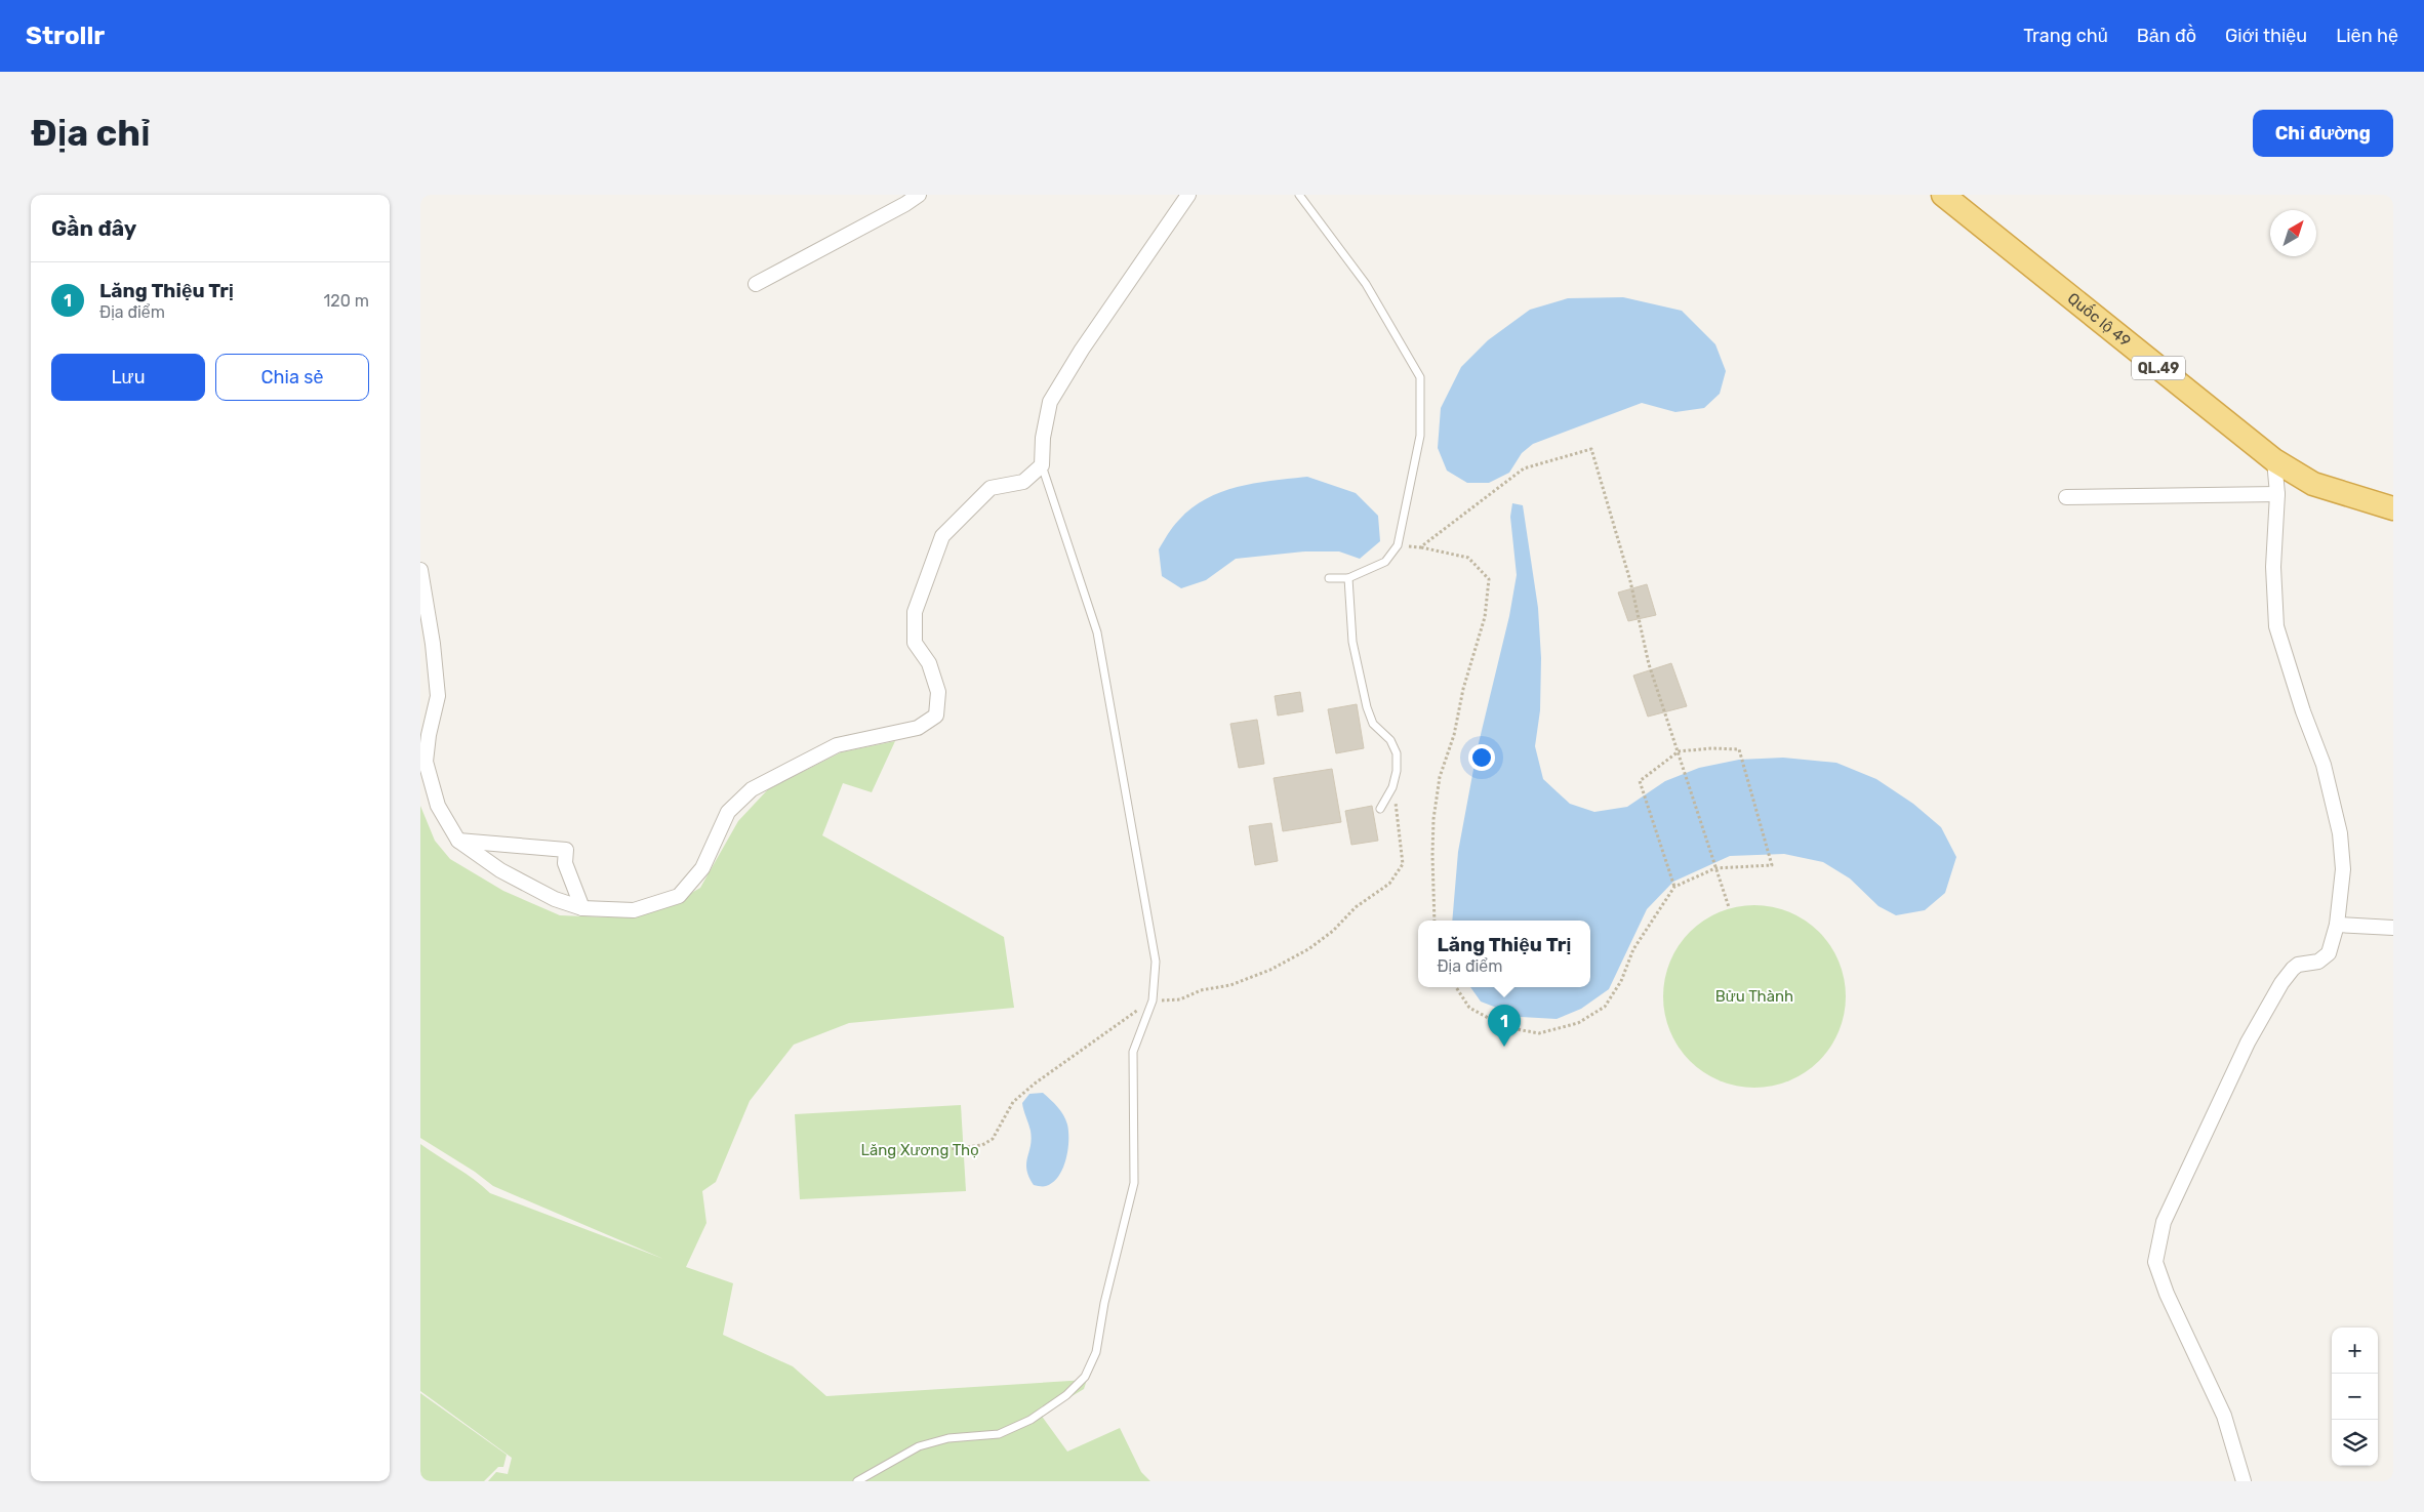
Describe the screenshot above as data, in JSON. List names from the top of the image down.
{
  "streets": {
    "highway": ["Quốc lộ 49", "QL.49"]
  },
  "parks": ["Bửu Thành", "Lăng Xương Thọ"],
  "north": "top right",
  "page": {
    "header": "Strollr",
    "nav": [
      "Trang chủ",
      "Bản đồ",
      "Giới thiệu",
      "Liên hệ"
    ],
    "buttons": [
      "Chỉ đường",
      ["Lưu", "Chia sẻ"]
    ],
    "title": "Địa chỉ",
    "heading": "Gần đây",
    "list": [
      {
        "mark": "1",
        "name": "Lăng Thiệu Trị",
        "note": "Địa điểm",
        "value": "120 m"
      }
    ],
    "popup": ["Lăng Thiệu Trị", "Địa điểm"],
    "pins": "1",
    "map_buttons": ["+", "−"]
  }
}
